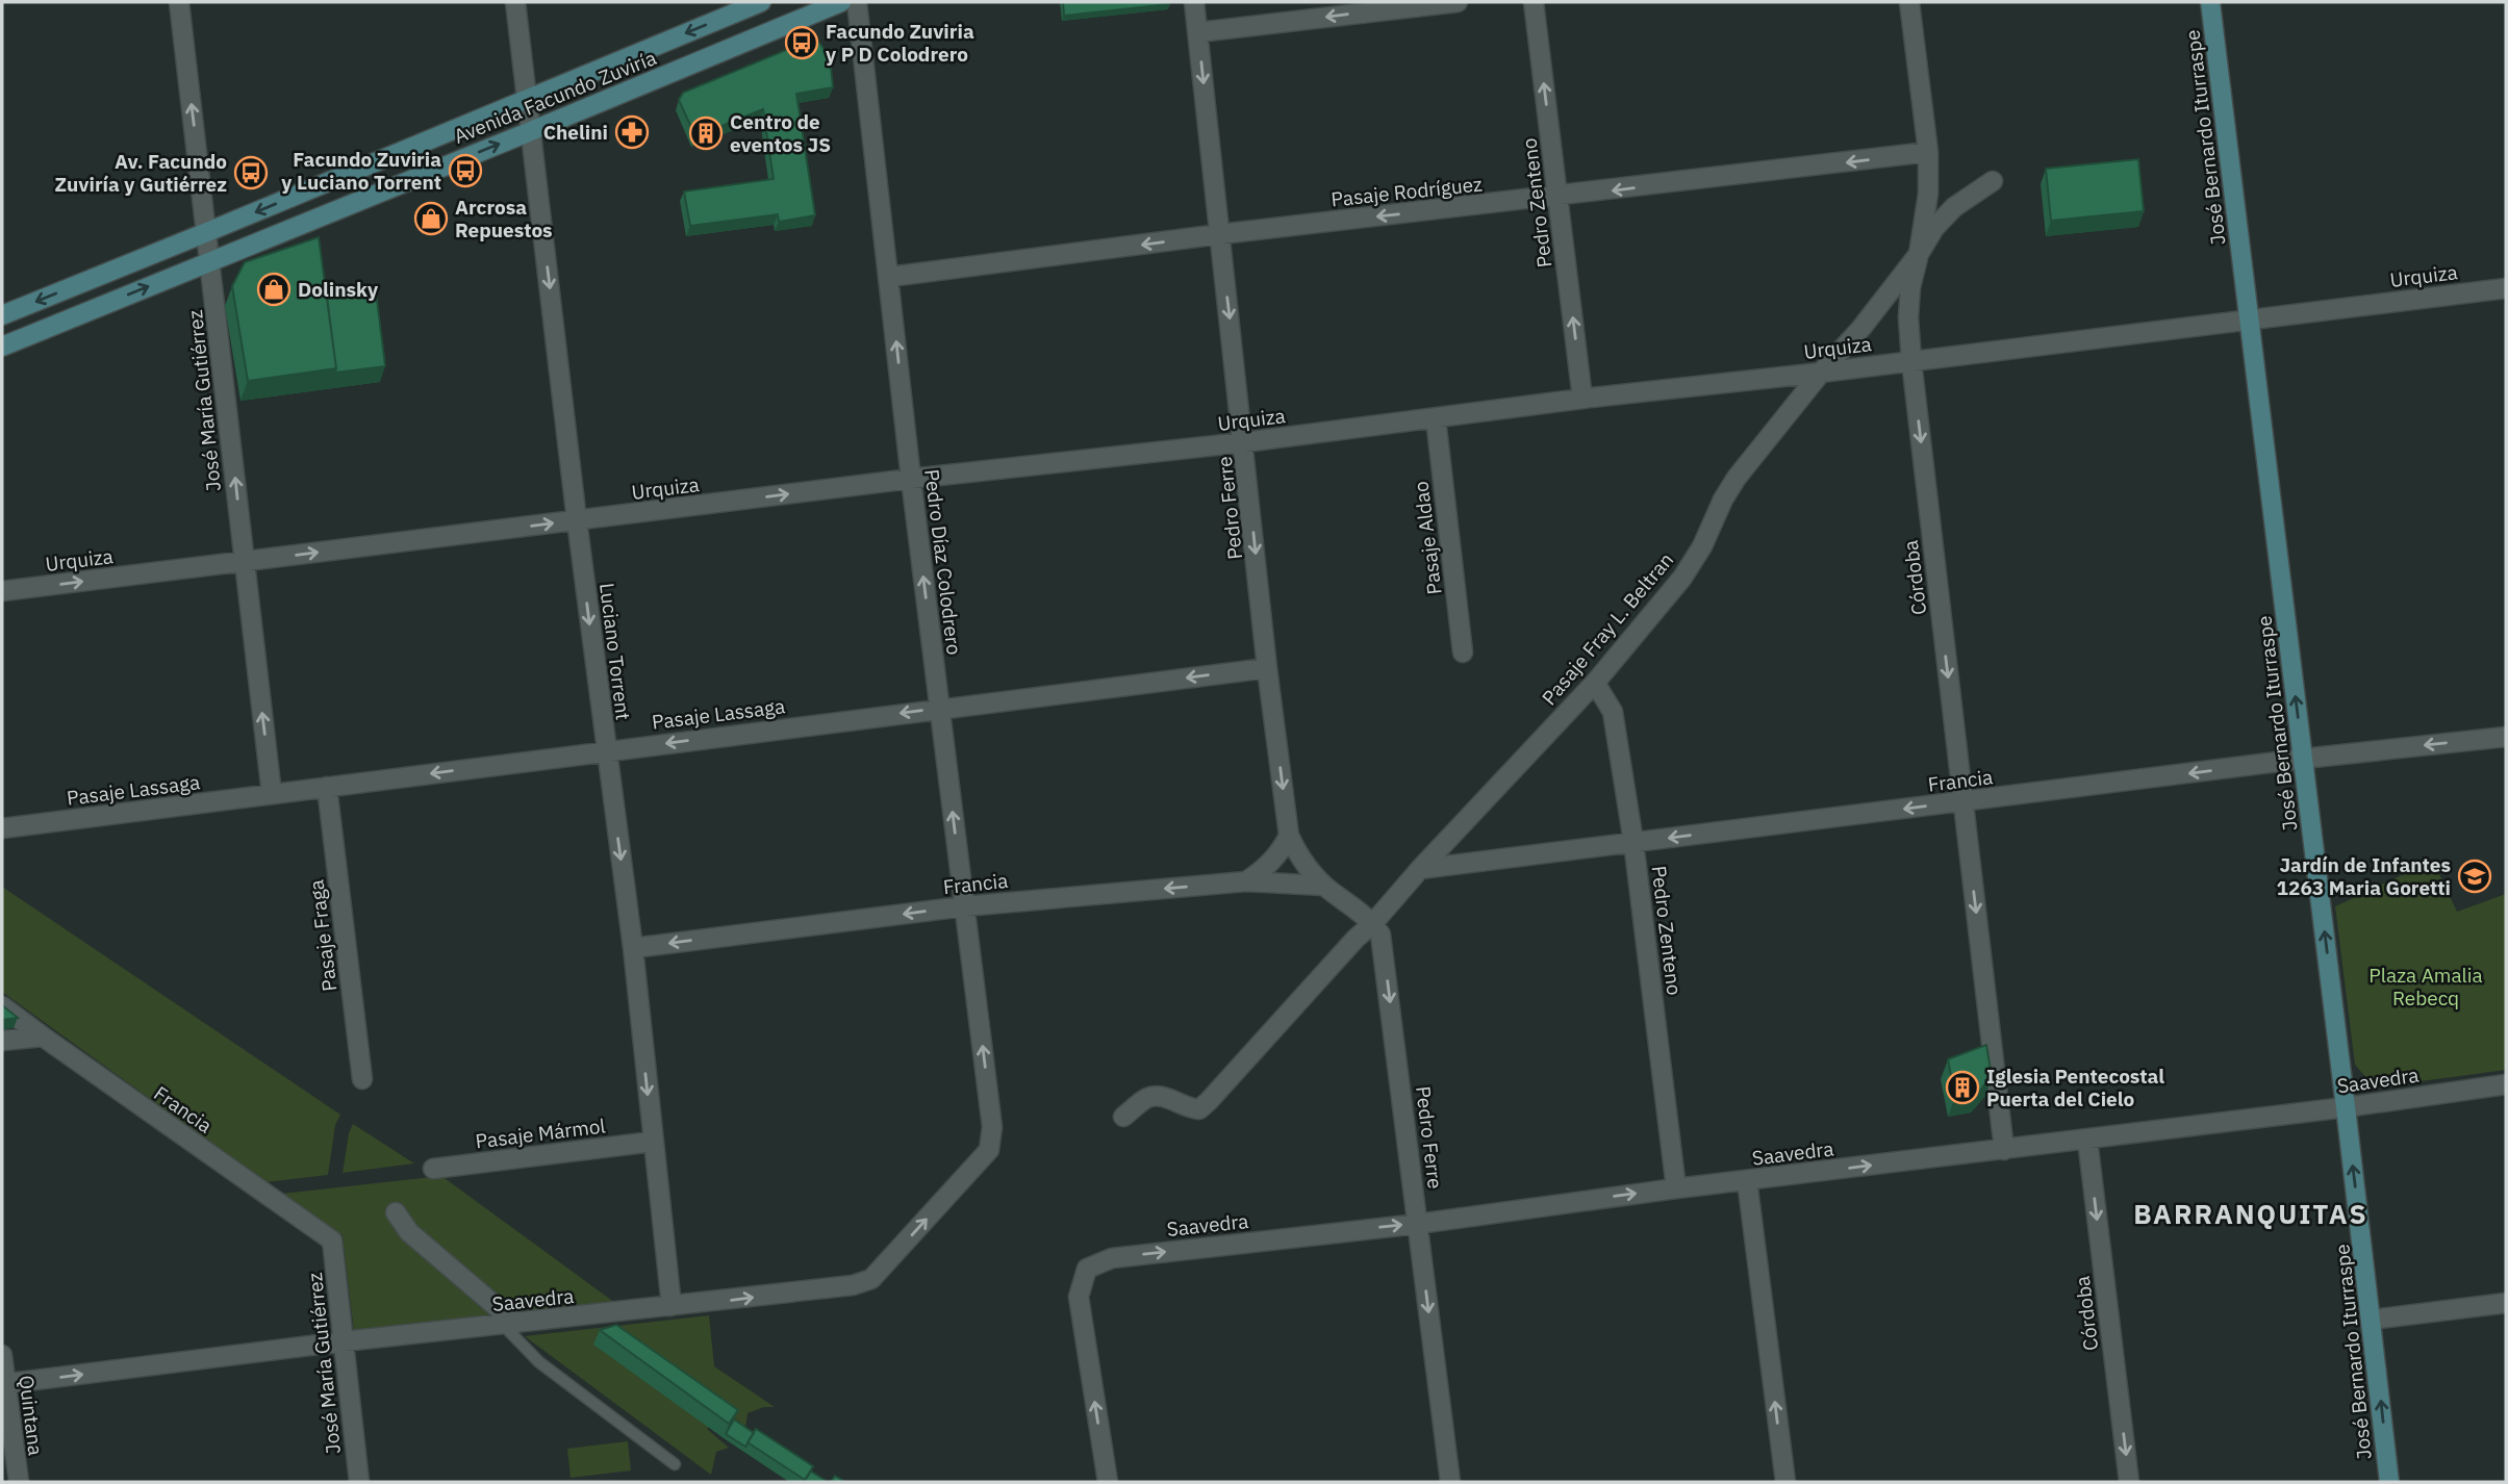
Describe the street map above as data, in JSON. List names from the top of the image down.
{
  "streets": {
    "main road": ["Avenida Facundo Zuviría", "José Bernardo Iturraspe"],
    "street": [
      "Pasaje Rodríguez",
      "Pedro Zenteno",
      "Urquiza",
      "José María Gutiérrez",
      "Pedro Ferre",
      "Pasaje Aldao",
      "Pedro Díaz Colodrero",
      "Córdoba",
      "Pasaje Fray L. Beltran",
      "Luciano Torrent",
      "Pasaje Lassaga",
      "Francia",
      "Pasaje Fraga",
      "Saavedra",
      "Pasaje Mármol",
      "Quintana"
    ]
  },
  "crossings": [
    ["Avenida Facundo Zuviría", "José María Gutiérrez"],
    ["Avenida Facundo Zuviría", "Luciano Torrent"],
    ["José Bernardo Iturraspe", "Urquiza"],
    ["José Bernardo Iturraspe", "Francia"],
    ["José Bernardo Iturraspe", "Saavedra"],
    ["Pasaje Rodríguez", "Pedro Zenteno"],
    ["Pasaje Rodríguez", "Pedro Ferre"],
    ["Pasaje Rodríguez", "Pedro Díaz Colodrero"],
    ["Pasaje Rodríguez", "Córdoba"],
    ["Pedro Zenteno", "Urquiza"],
    ["Pedro Zenteno", "Pasaje Fray L. Beltran"],
    ["Pedro Zenteno", "Francia"],
    ["Pedro Zenteno", "Saavedra"],
    ["Urquiza", "José María Gutiérrez"],
    ["Urquiza", "Pedro Ferre"],
    ["Urquiza", "Pasaje Aldao"],
    ["Urquiza", "Pedro Díaz Colodrero"],
    ["Urquiza", "Córdoba"],
    ["Urquiza", "Pasaje Fray L. Beltran"],
    ["Urquiza", "Luciano Torrent"],
    ["José María Gutiérrez", "Pasaje Lassaga"],
    ["José María Gutiérrez", "Francia"],
    ["José María Gutiérrez", "Saavedra"],
    ["Pedro Ferre", "Pasaje Fray L. Beltran"],
    ["Pedro Ferre", "Pasaje Lassaga"],
    ["Pedro Ferre", "Francia"],
    ["Pedro Ferre", "Saavedra"],
    ["Pedro Díaz Colodrero", "Pasaje Lassaga"],
    ["Pedro Díaz Colodrero", "Francia"],
    ["Pedro Díaz Colodrero", "Saavedra"],
    ["Córdoba", "Pasaje Fray L. Beltran"],
    ["Córdoba", "Francia"],
    ["Córdoba", "Saavedra"],
    ["Pasaje Fray L. Beltran", "Francia"],
    ["Luciano Torrent", "Pasaje Lassaga"],
    ["Luciano Torrent", "Francia"],
    ["Luciano Torrent", "Saavedra"],
    ["Luciano Torrent", "Pasaje Mármol"],
    ["Pasaje Lassaga", "Pasaje Fraga"],
    ["Saavedra", "Quintana"]
  ],
  "one_way": [
    "José Bernardo Iturraspe",
    "Pasaje Rodríguez",
    "Pedro Zenteno",
    "Urquiza",
    "José María Gutiérrez",
    "Pedro Ferre",
    "Pedro Díaz Colodrero",
    "Córdoba",
    "Luciano Torrent",
    "Pasaje Lassaga",
    "Francia",
    "Saavedra"
  ],
  "districts": ["BARRANQUITAS"],
  "parks": ["Plaza Amalia Rebecq"],
  "places": {
    "bus stop": ["Facundo Zuviria y P D Colodrero", "Facundo Zuviria y Luciano Torrent", "Av. Facundo Zuviría y Gutiérrez"],
    "pharmacy": ["Chelini"],
    "building": ["Centro de eventos JS", "Iglesia Pentecostal Puerta del Cielo"],
    "shop": ["Arcrosa Repuestos", "Dolinsky"],
    "school or university": ["Jardín de Infantes 1263 Maria Goretti"]
  }
}
